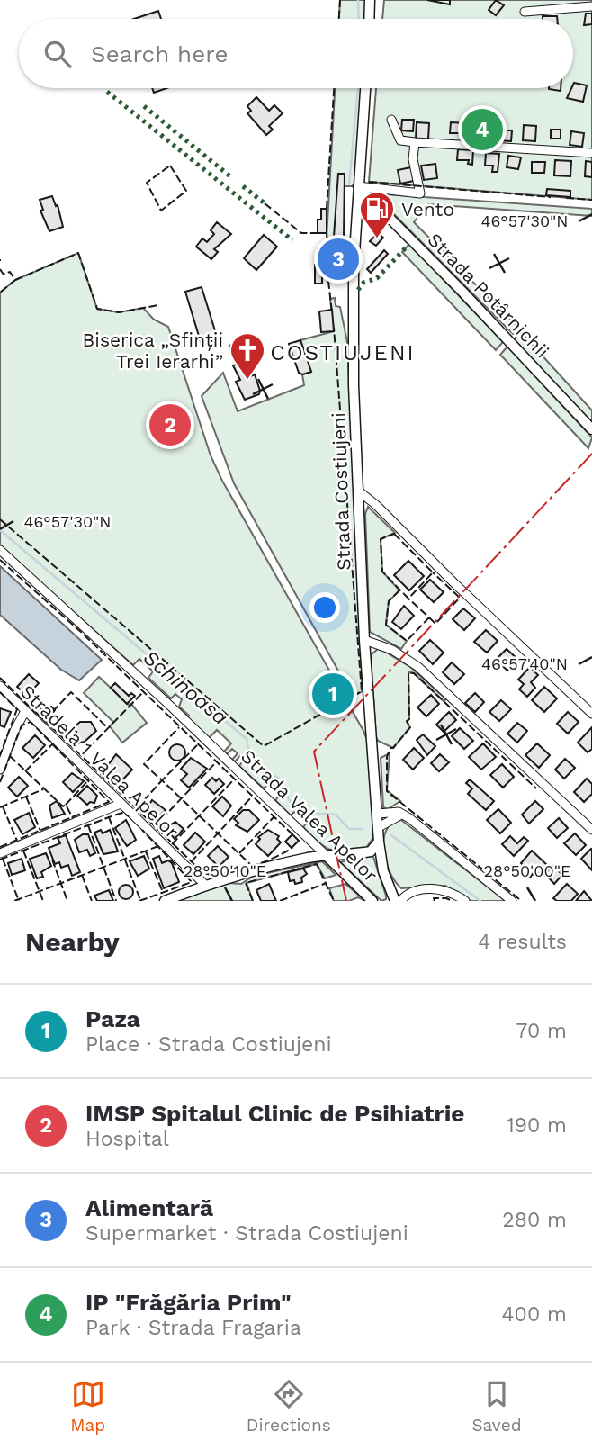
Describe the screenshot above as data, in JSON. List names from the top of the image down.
{
  "streets": {
    "street": [
      "Strada Potârnichii",
      "Strada Costiujeni",
      "Stradela 1 Valea Apelor",
      "Strada Valea Apelor"
    ]
  },
  "crossings": [
    ["Strada Potârnichii", "Strada Costiujeni"]
  ],
  "districts": ["COSTIUJENI"],
  "water": ["Schinoasa"],
  "places": {
    "fuel station": ["Vento"],
    "church": ["Biserica „Sfinții Trei Ierarhi”"]
  },
  "page": {
    "search": "Search here",
    "pins": [
      "4",
      "3",
      "2",
      "1"
    ],
    "heading": ["Nearby", "4 results"],
    "list": [
      {
        "mark": "1",
        "name": "Paza",
        "note": "Place · Strada Costiujeni",
        "value": "70 m"
      },
      {
        "mark": "2",
        "name": "IMSP Spitalul Clinic de Psihiatrie",
        "note": "Hospital",
        "value": "190 m"
      },
      {
        "mark": "3",
        "name": "Alimentară",
        "note": "Supermarket · Strada Costiujeni",
        "value": "280 m"
      },
      {
        "mark": "4",
        "name": "IP \"Frăgăria Prim\"",
        "note": "Park · Strada Fragaria",
        "value": "400 m"
      }
    ],
    "nav": ["Map", "Directions", "Saved"]
  },
  "coordinates": [
    "46°57'30\"N",
    "46°57'40\"N",
    "28°50'10\"E",
    "28°50'00\"E"
  ]
}
